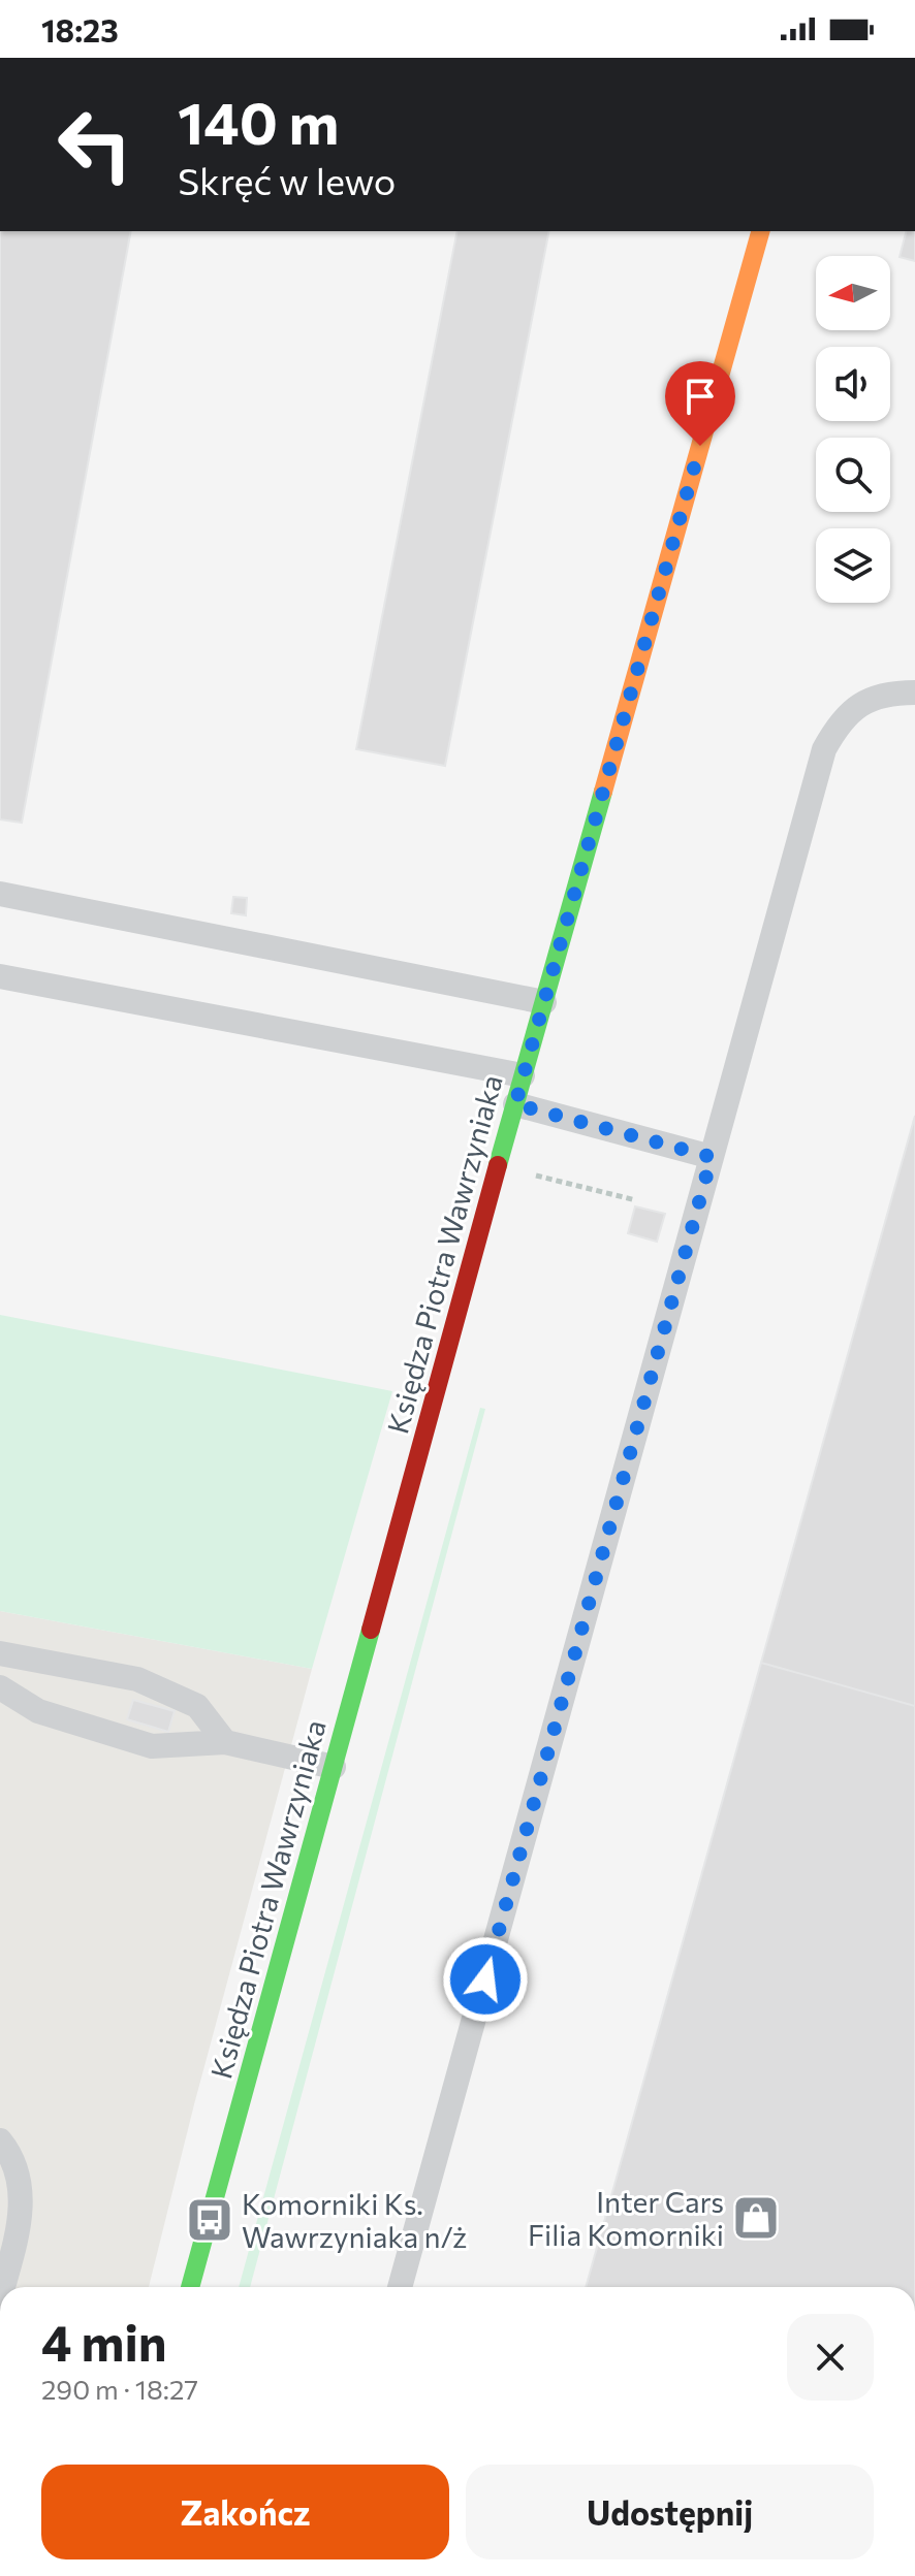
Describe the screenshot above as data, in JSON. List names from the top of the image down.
{
  "streets": {
    "street": ["Księdza Piotra Wawrzyniaka"]
  },
  "places": {
    "shop": ["Inter Cars Filia Komorniki"],
    "bus stop": ["Komorniki Ks. Wawrzyniaka n/ż"]
  },
  "north": "left",
  "page": {
    "status": "18:23",
    "turn": ["140 m", "Skręć w lewo"],
    "heading": ["4 min", "290 m · 18:27"],
    "buttons": ["Zakończ", "Udostępnij"]
  }
}
